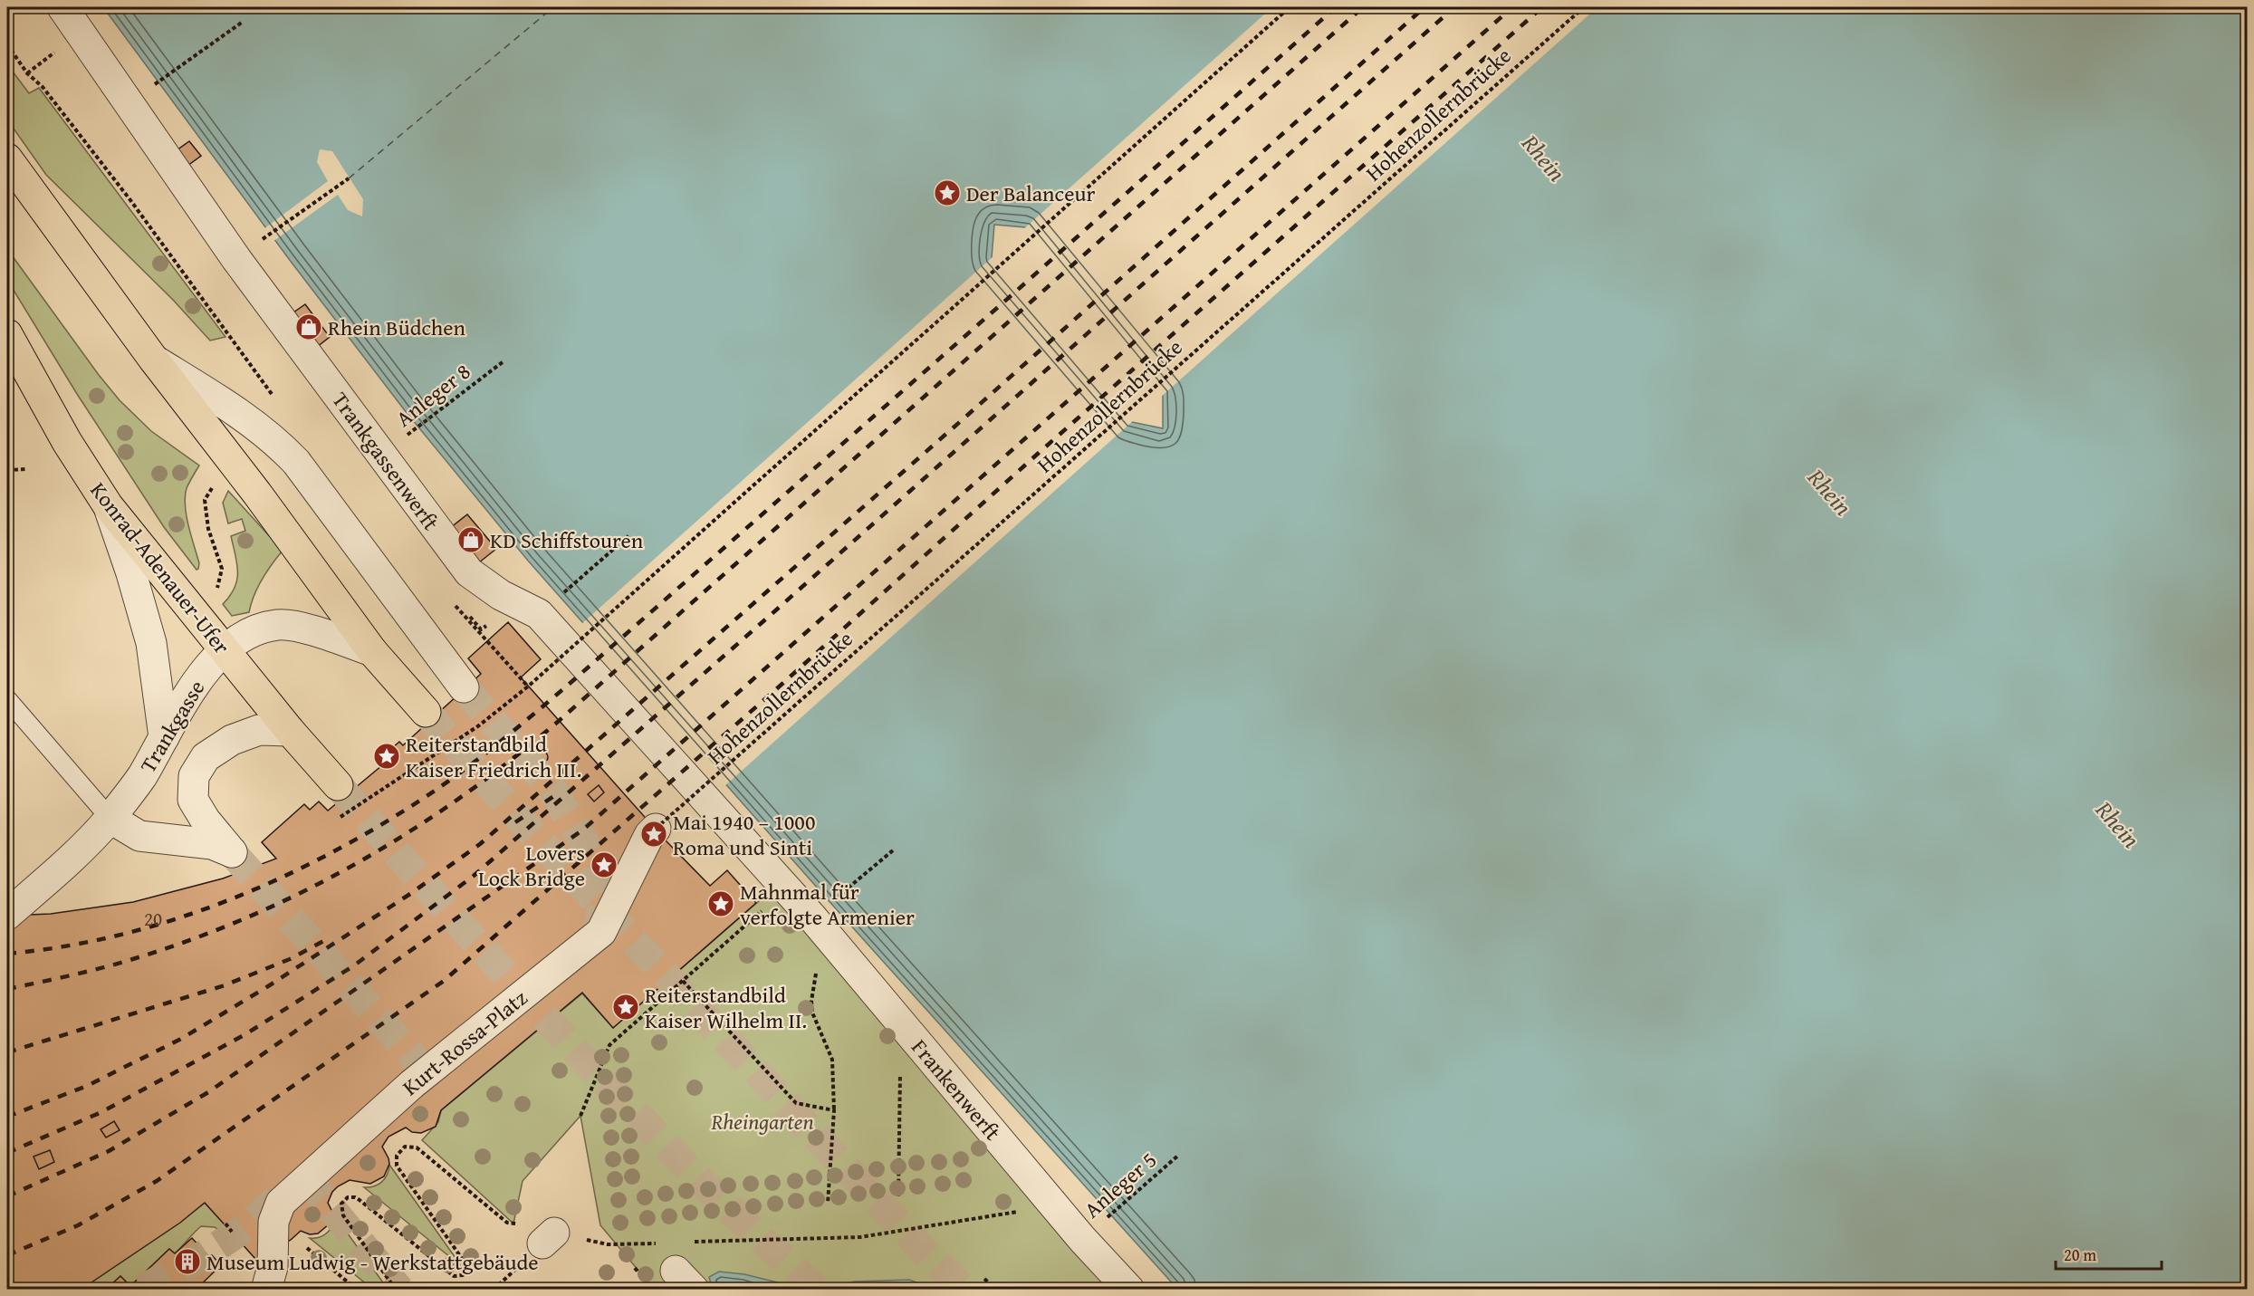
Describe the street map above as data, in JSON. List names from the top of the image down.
{
  "streets": {
    "main road": ["Konrad-Adenauer-Ufer"],
    "street": [
      "Trankgassenwerft",
      "Trankgasse",
      "Kurt-Rossa-Platz",
      "Frankenwerft"
    ],
    "path": ["Hohenzollernbrücke", "Anleger 8", "Anleger 5"]
  },
  "crossings": [
    ["Hohenzollernbrücke", "Kurt-Rossa-Platz"],
    ["Anleger 8", "Trankgassenwerft"],
    ["Trankgassenwerft", "Frankenwerft"],
    ["Konrad-Adenauer-Ufer", "Trankgasse"],
    ["Frankenwerft", "Anleger 5"]
  ],
  "water": ["Rhein"],
  "parks": ["Rheingarten"],
  "places": {
    "place": [
      "Der Balanceur",
      "Reiterstandbild Kaiser Friedrich III.",
      "Mai 1940 – 1000 Roma und Sinti",
      "Lovers Lock Bridge",
      "Mahnmal für verfolgte Armenier",
      "Reiterstandbild Kaiser Wilhelm II."
    ],
    "shop": ["Rhein Büdchen", "KD Schiffstouren"],
    "building": ["Museum Ludwig - Werkstattgebäude"]
  },
  "house_numbers": ["20"],
  "scale_bar": "20 m"
}
